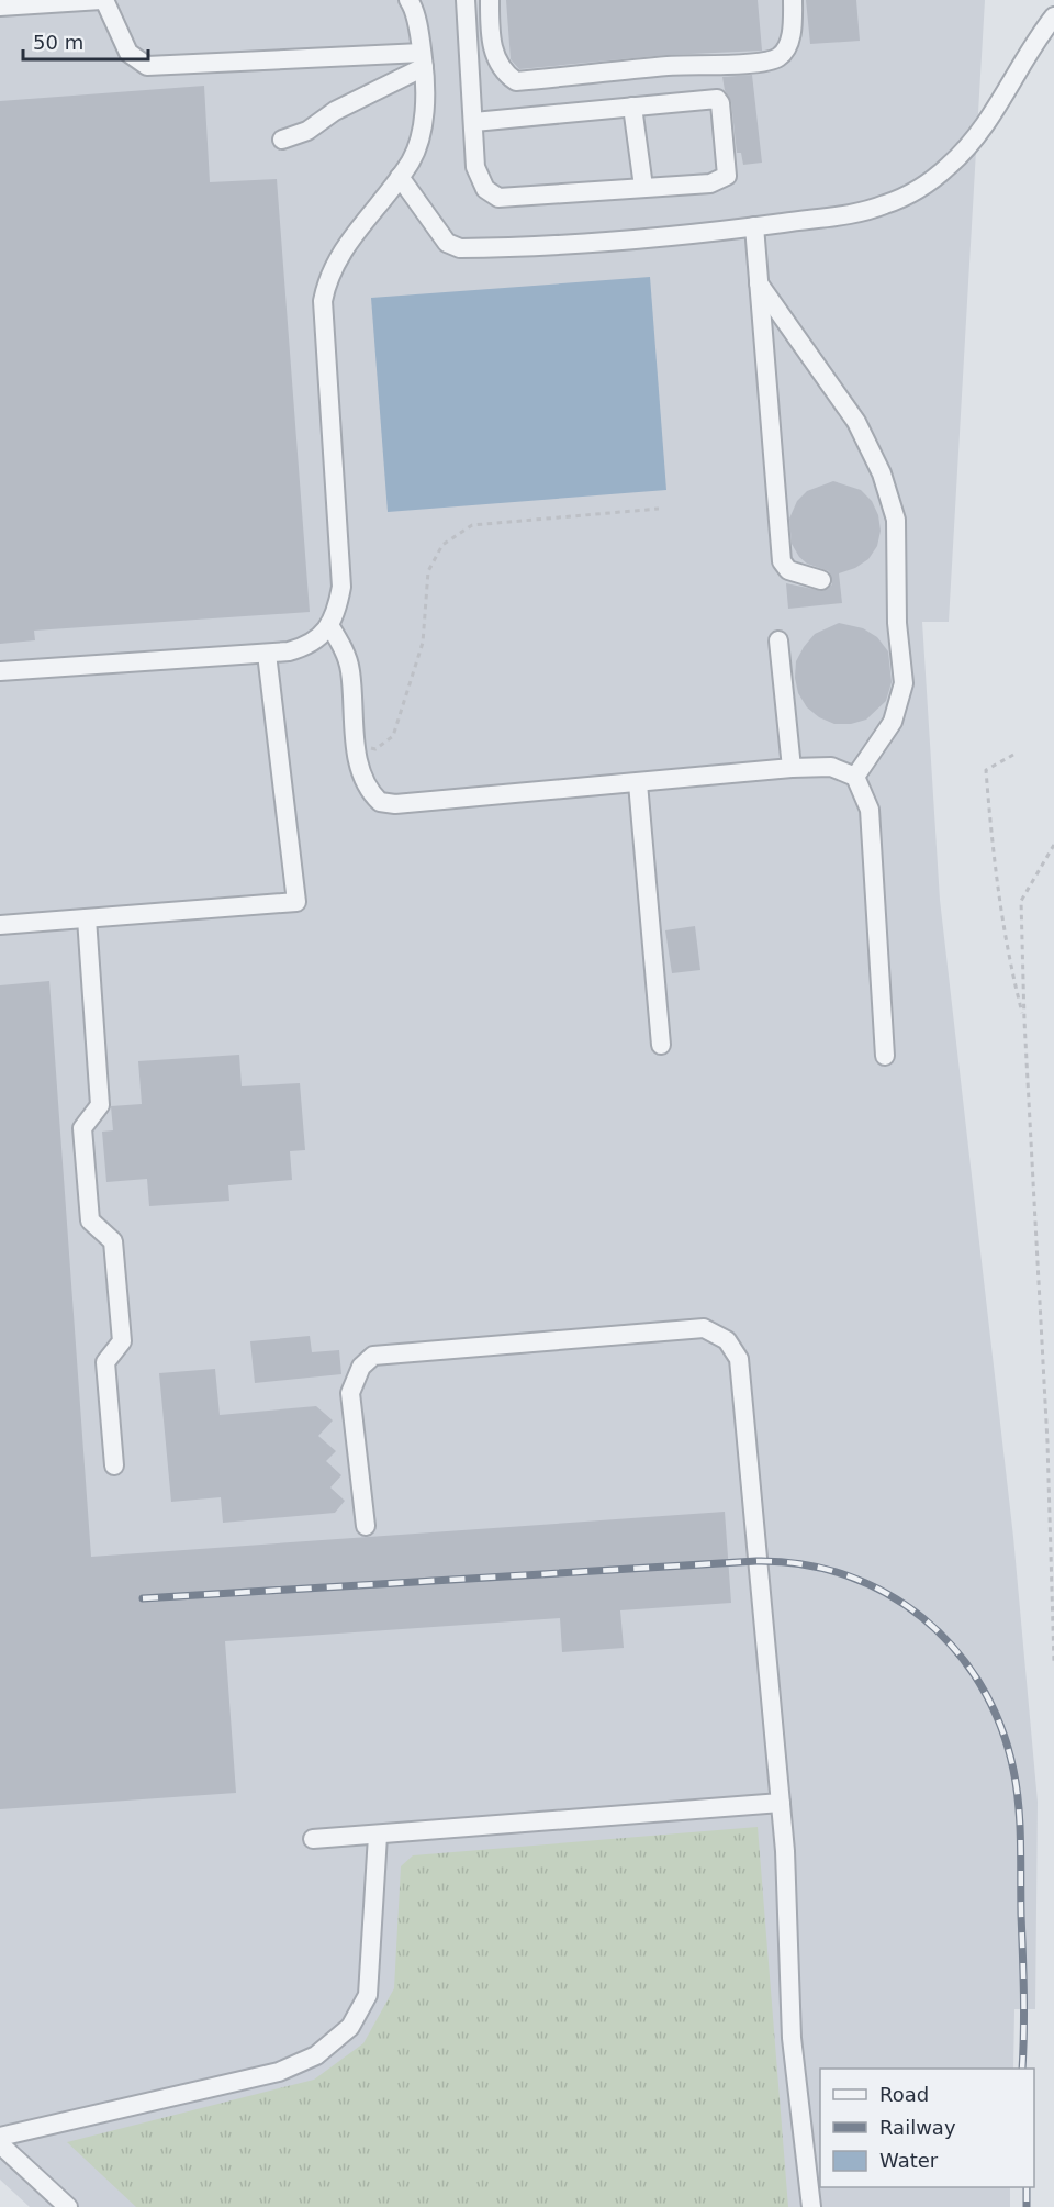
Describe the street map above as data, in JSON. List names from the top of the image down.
{
  "legend": ["Road", "Railway", "Water"],
  "scale_bar": "50 m"
}
